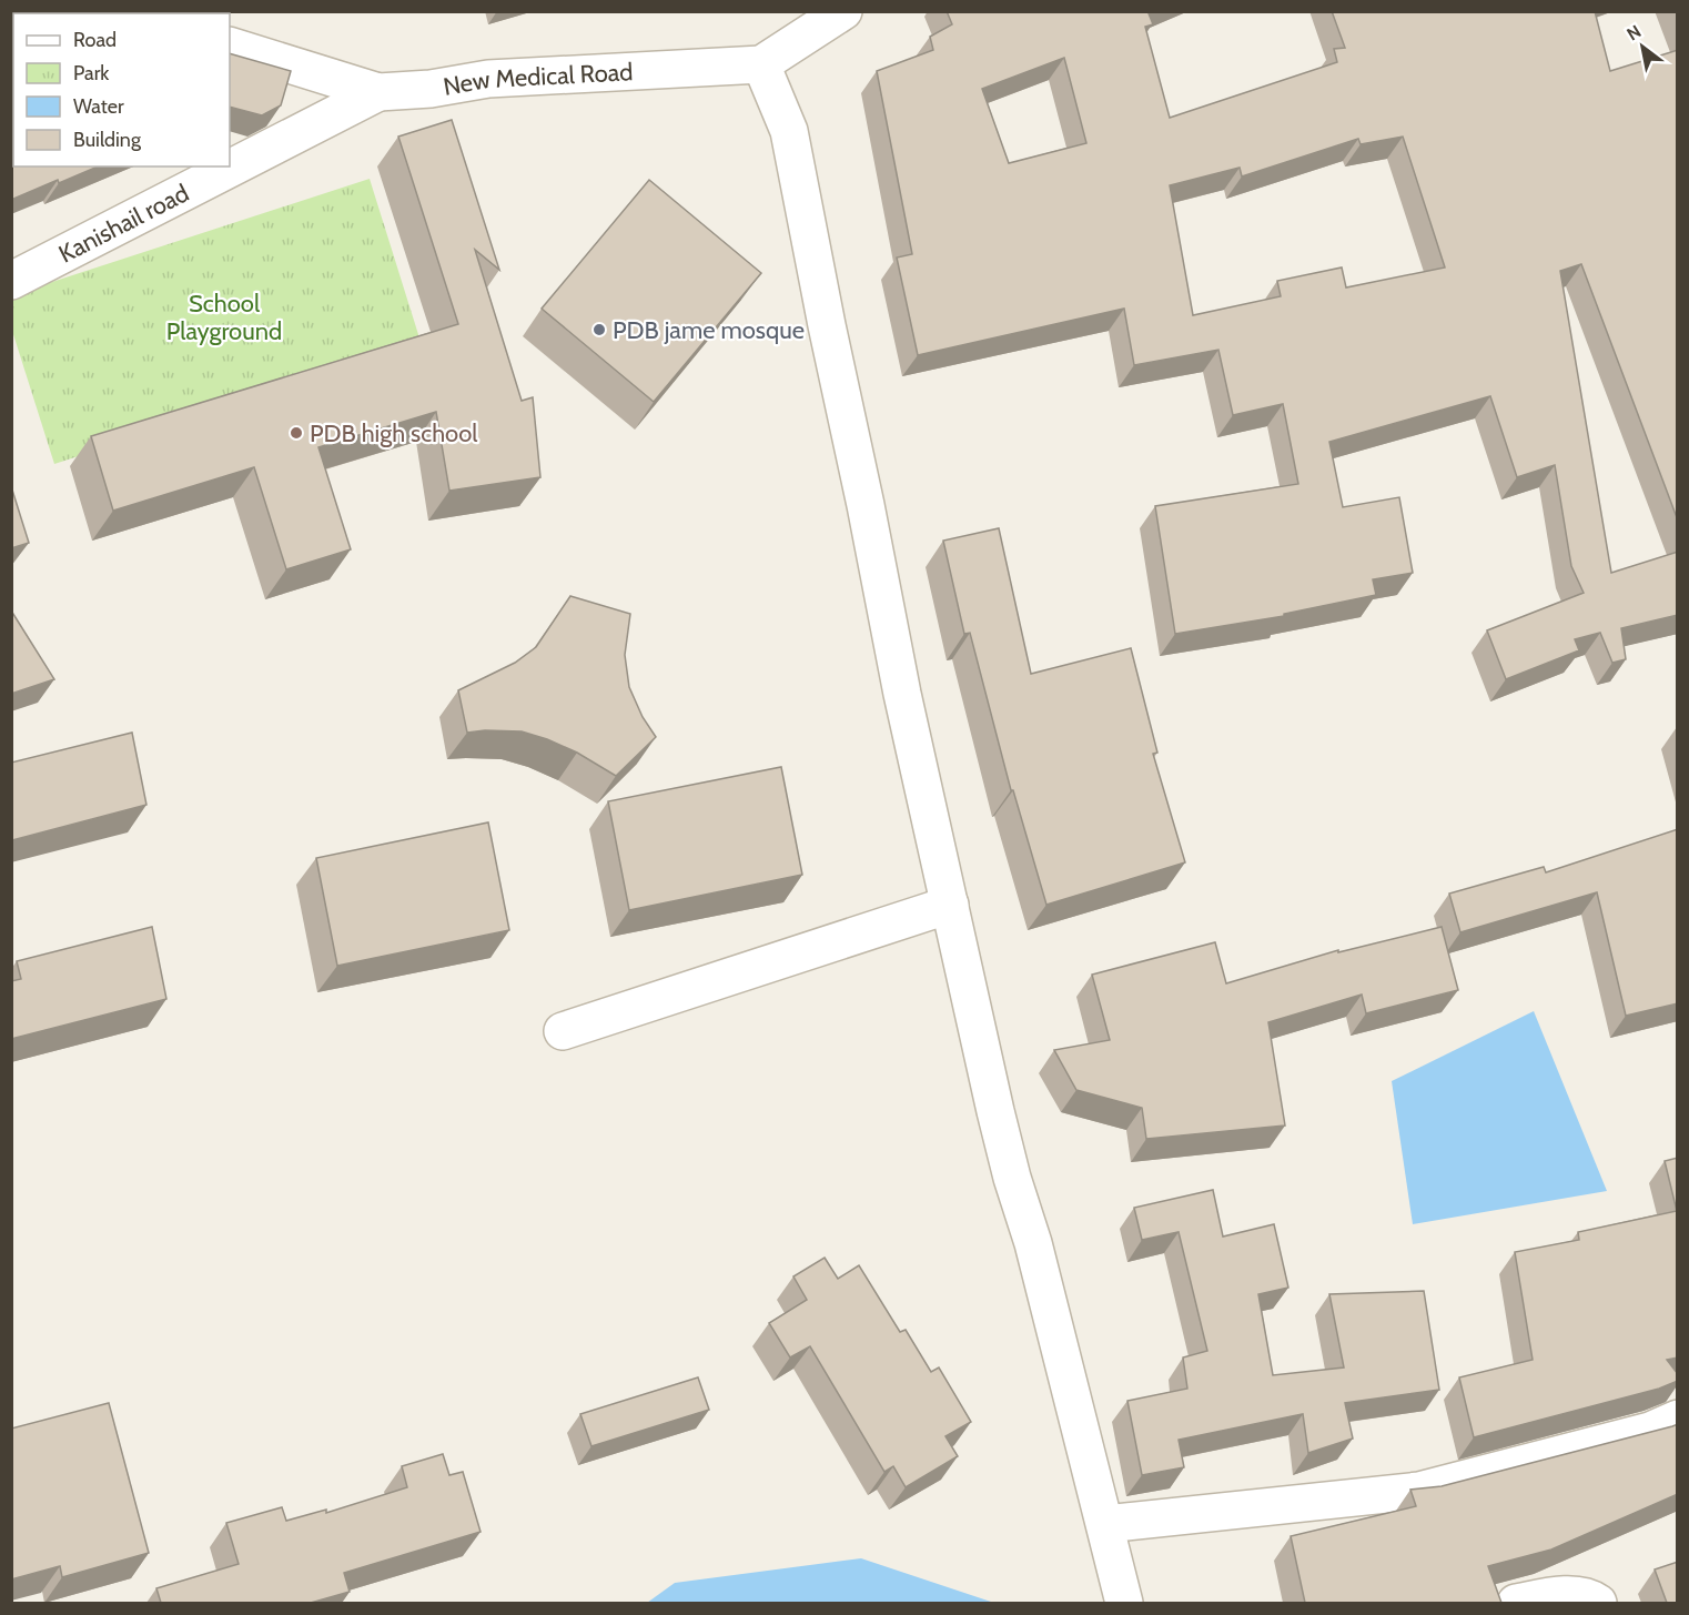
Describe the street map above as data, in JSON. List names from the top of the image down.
{
  "streets": {
    "street": ["New Medical Road", "Kanishail road"]
  },
  "crossings": [
    ["New Medical Road", "Kanishail road"]
  ],
  "parks": ["School Playground"],
  "places": ["PDB jame mosque", "PDB high school"],
  "legend": [
    "Road",
    "Park",
    "Water",
    "Building"
  ],
  "north": "top left"
}
